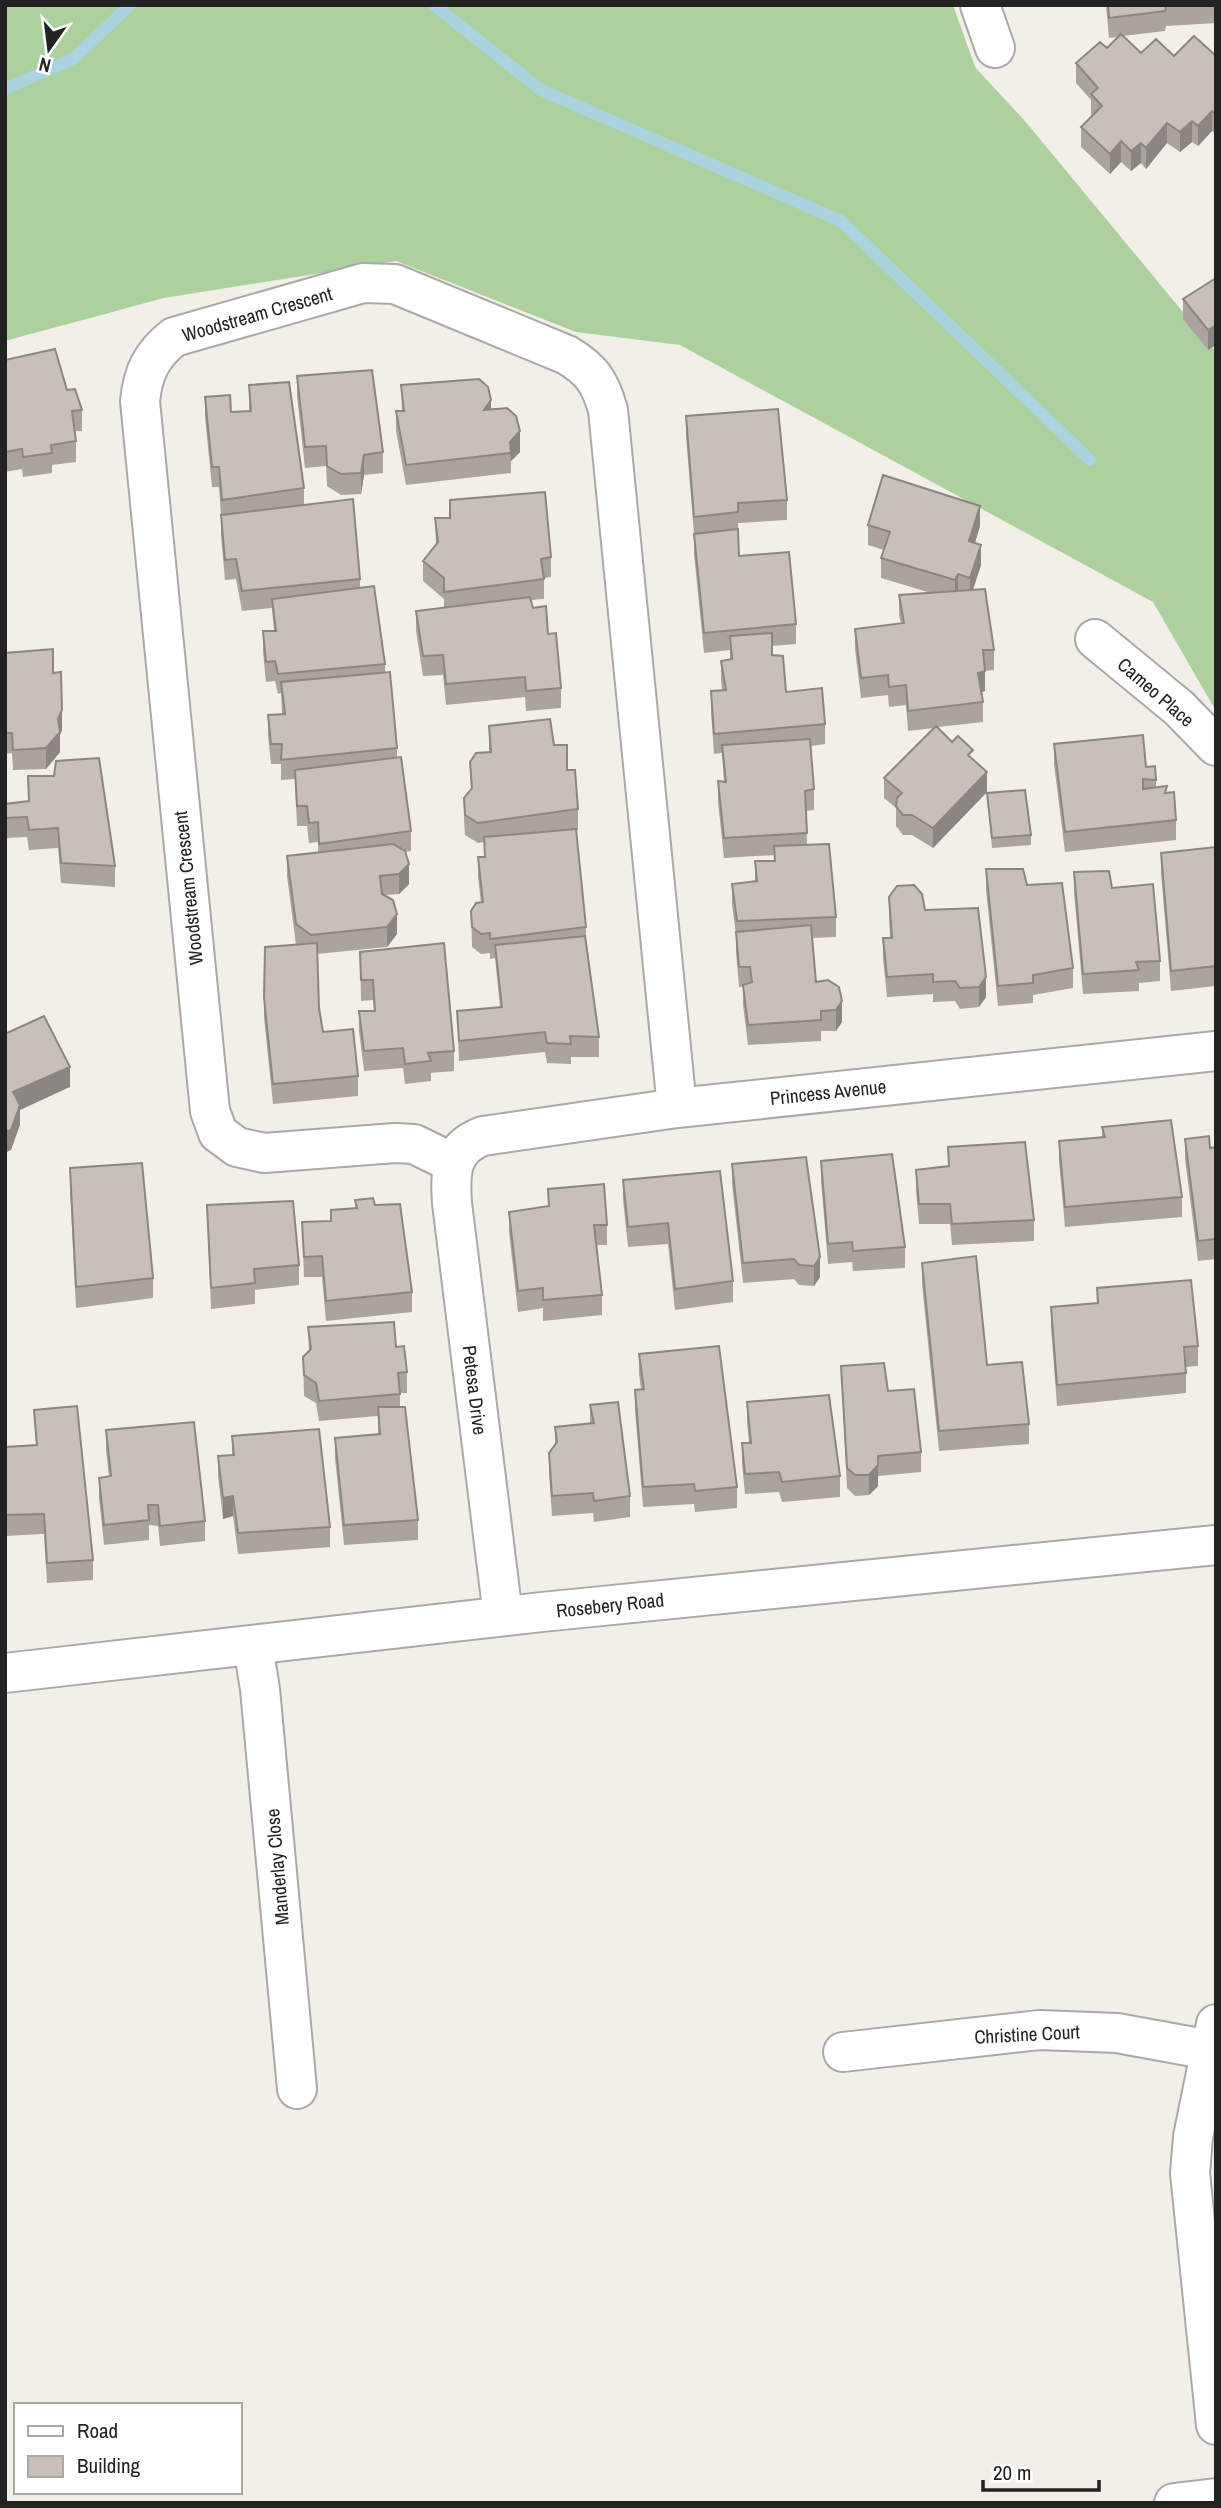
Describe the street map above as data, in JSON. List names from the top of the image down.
{
  "streets": {
    "street": [
      "Woodstream Crescent",
      "Cameo Place",
      "Princess Avenue",
      "Petesa Drive",
      "Rosebery Road",
      "Manderlay Close",
      "Christine Court"
    ]
  },
  "crossings": [
    ["Woodstream Crescent", "Princess Avenue"],
    ["Woodstream Crescent", "Petesa Drive"],
    ["Princess Avenue", "Petesa Drive"],
    ["Petesa Drive", "Rosebery Road"],
    ["Rosebery Road", "Manderlay Close"]
  ],
  "legend": ["Road", "Building"],
  "scale_bar": "20 m",
  "north": "bottom"
}
